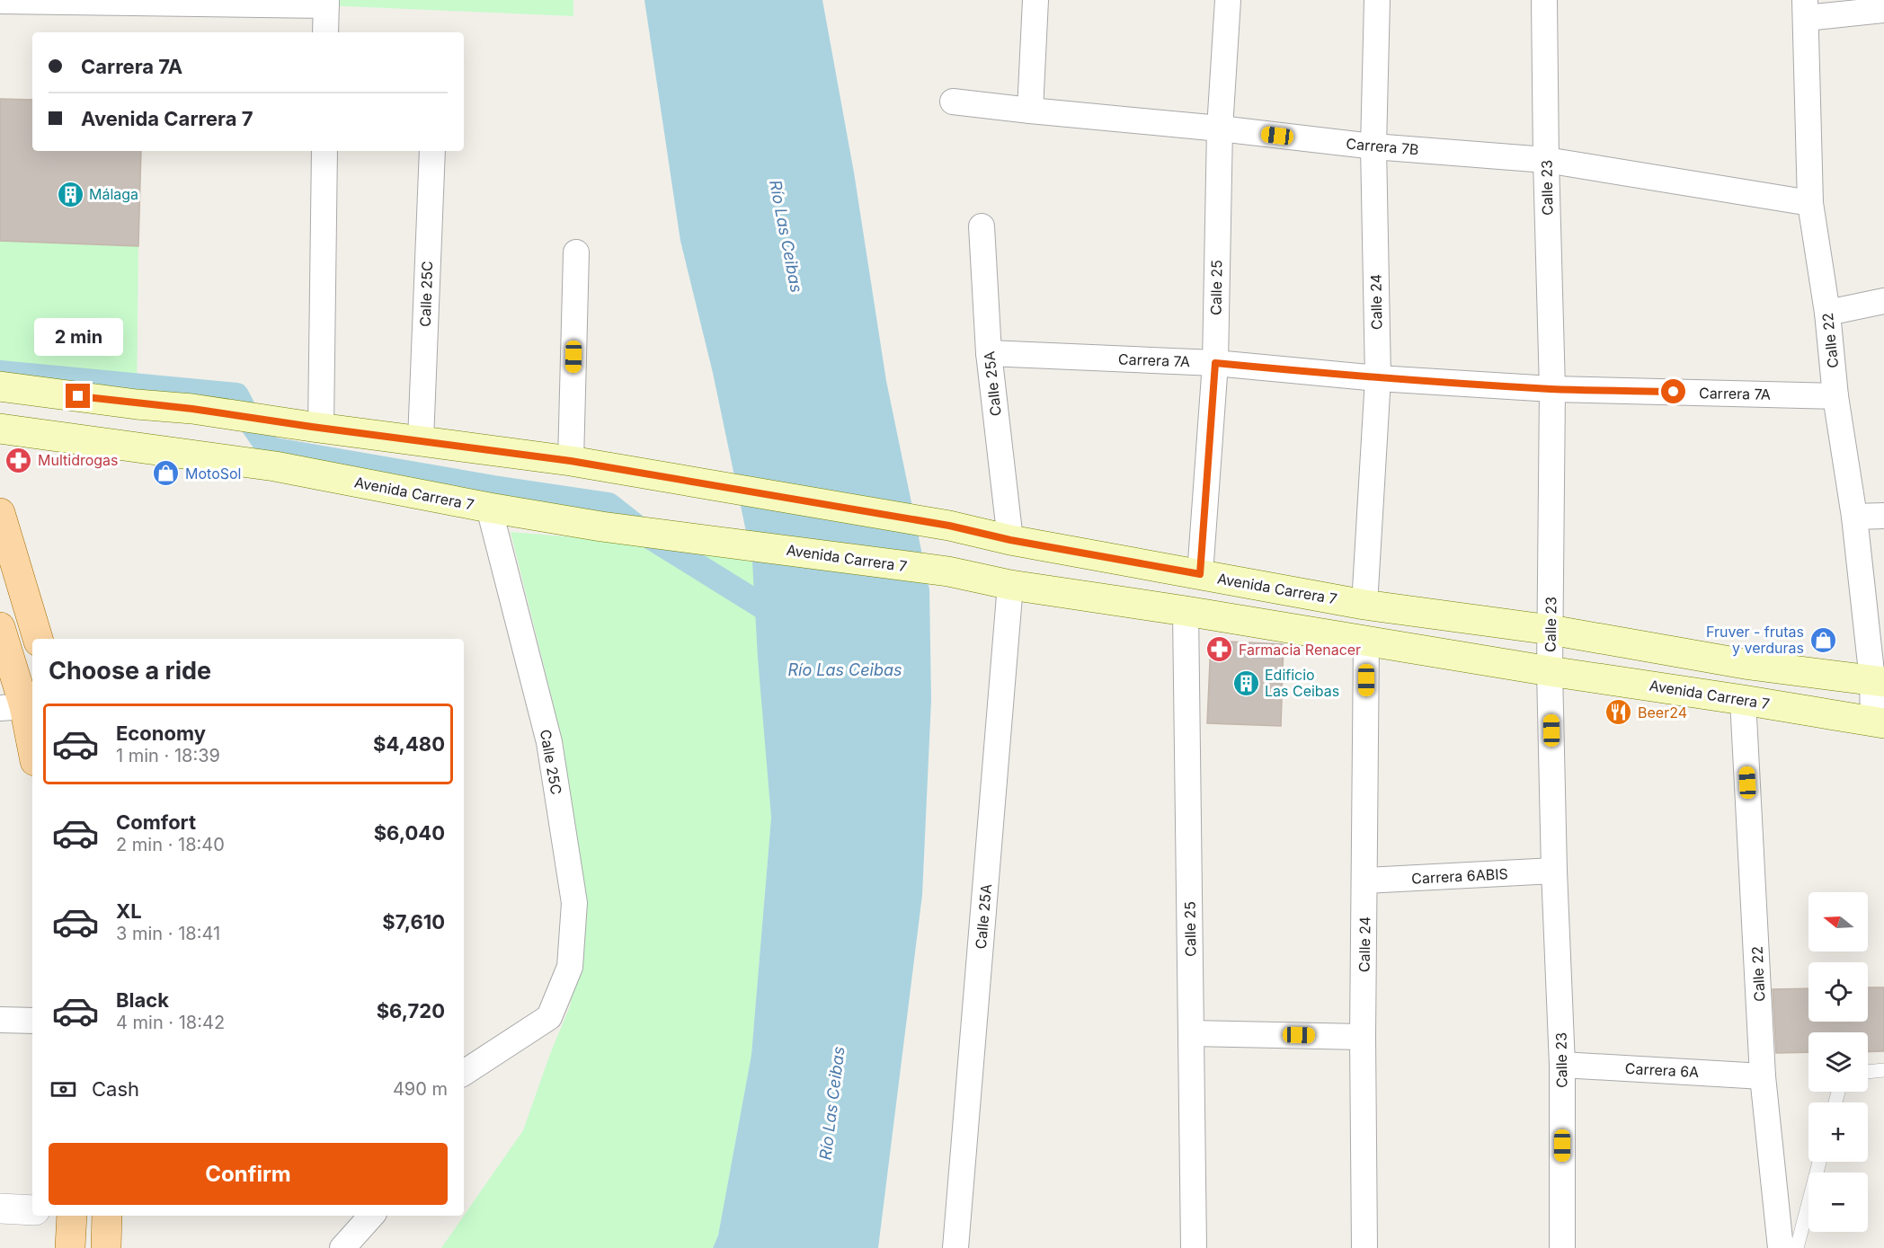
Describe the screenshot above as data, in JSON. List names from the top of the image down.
{
  "streets": {
    "main road": ["Avenida Carrera 7"],
    "street": [
      "Carrera 7B",
      "Calle 23",
      "Calle 25",
      "Calle 25C",
      "Calle 24",
      "Calle 22",
      "Carrera 7A",
      "Calle 25A",
      "Carrera 6ABIS",
      "Carrera 6A"
    ]
  },
  "crossings": [
    ["Carrera 7B", "Calle 23"],
    ["Carrera 7B", "Calle 25"],
    ["Carrera 7B", "Calle 24"],
    ["Carrera 7B", "Calle 22"],
    ["Calle 23", "Carrera 7A"],
    ["Calle 23", "Avenida Carrera 7"],
    ["Calle 23", "Carrera 6ABIS"],
    ["Calle 23", "Carrera 6A"],
    ["Calle 25", "Carrera 7A"],
    ["Calle 25", "Avenida Carrera 7"],
    ["Calle 25C", "Avenida Carrera 7"],
    ["Calle 24", "Carrera 7A"],
    ["Calle 24", "Avenida Carrera 7"],
    ["Calle 24", "Carrera 6ABIS"],
    ["Calle 22", "Carrera 7A"],
    ["Calle 22", "Avenida Carrera 7"],
    ["Calle 22", "Carrera 6A"],
    ["Carrera 7A", "Calle 25A"],
    ["Calle 25A", "Avenida Carrera 7"]
  ],
  "water": ["Río Las Ceibas"],
  "places": {
    "building": ["Málaga", "Edificio Las Ceibas"],
    "pharmacy": ["Multidrogas", "Farmacia Renacer"],
    "shop": ["MotoSol", "Fruver - frutas y verduras"],
    "restaurant": ["Beer24"]
  },
  "north": "left",
  "page": {
    "banner": ["Carrera 7A", "Avenida Carrera 7"],
    "bubble": "2 min",
    "heading": "Choose a ride",
    "list": [
      {
        "name": "Economy",
        "note": "1 min · 18:39",
        "value": "$4,480"
      },
      {
        "name": "Comfort",
        "note": "2 min · 18:40",
        "value": "$6,040"
      },
      {
        "name": "XL",
        "note": "3 min · 18:41",
        "value": "$7,610"
      },
      {
        "name": "Black",
        "note": "4 min · 18:42",
        "value": "$6,720"
      }
    ],
    "map_buttons": ["+", "−"],
    "pay": ["Cash", "490 m"],
    "buttons": "Confirm"
  }
}
